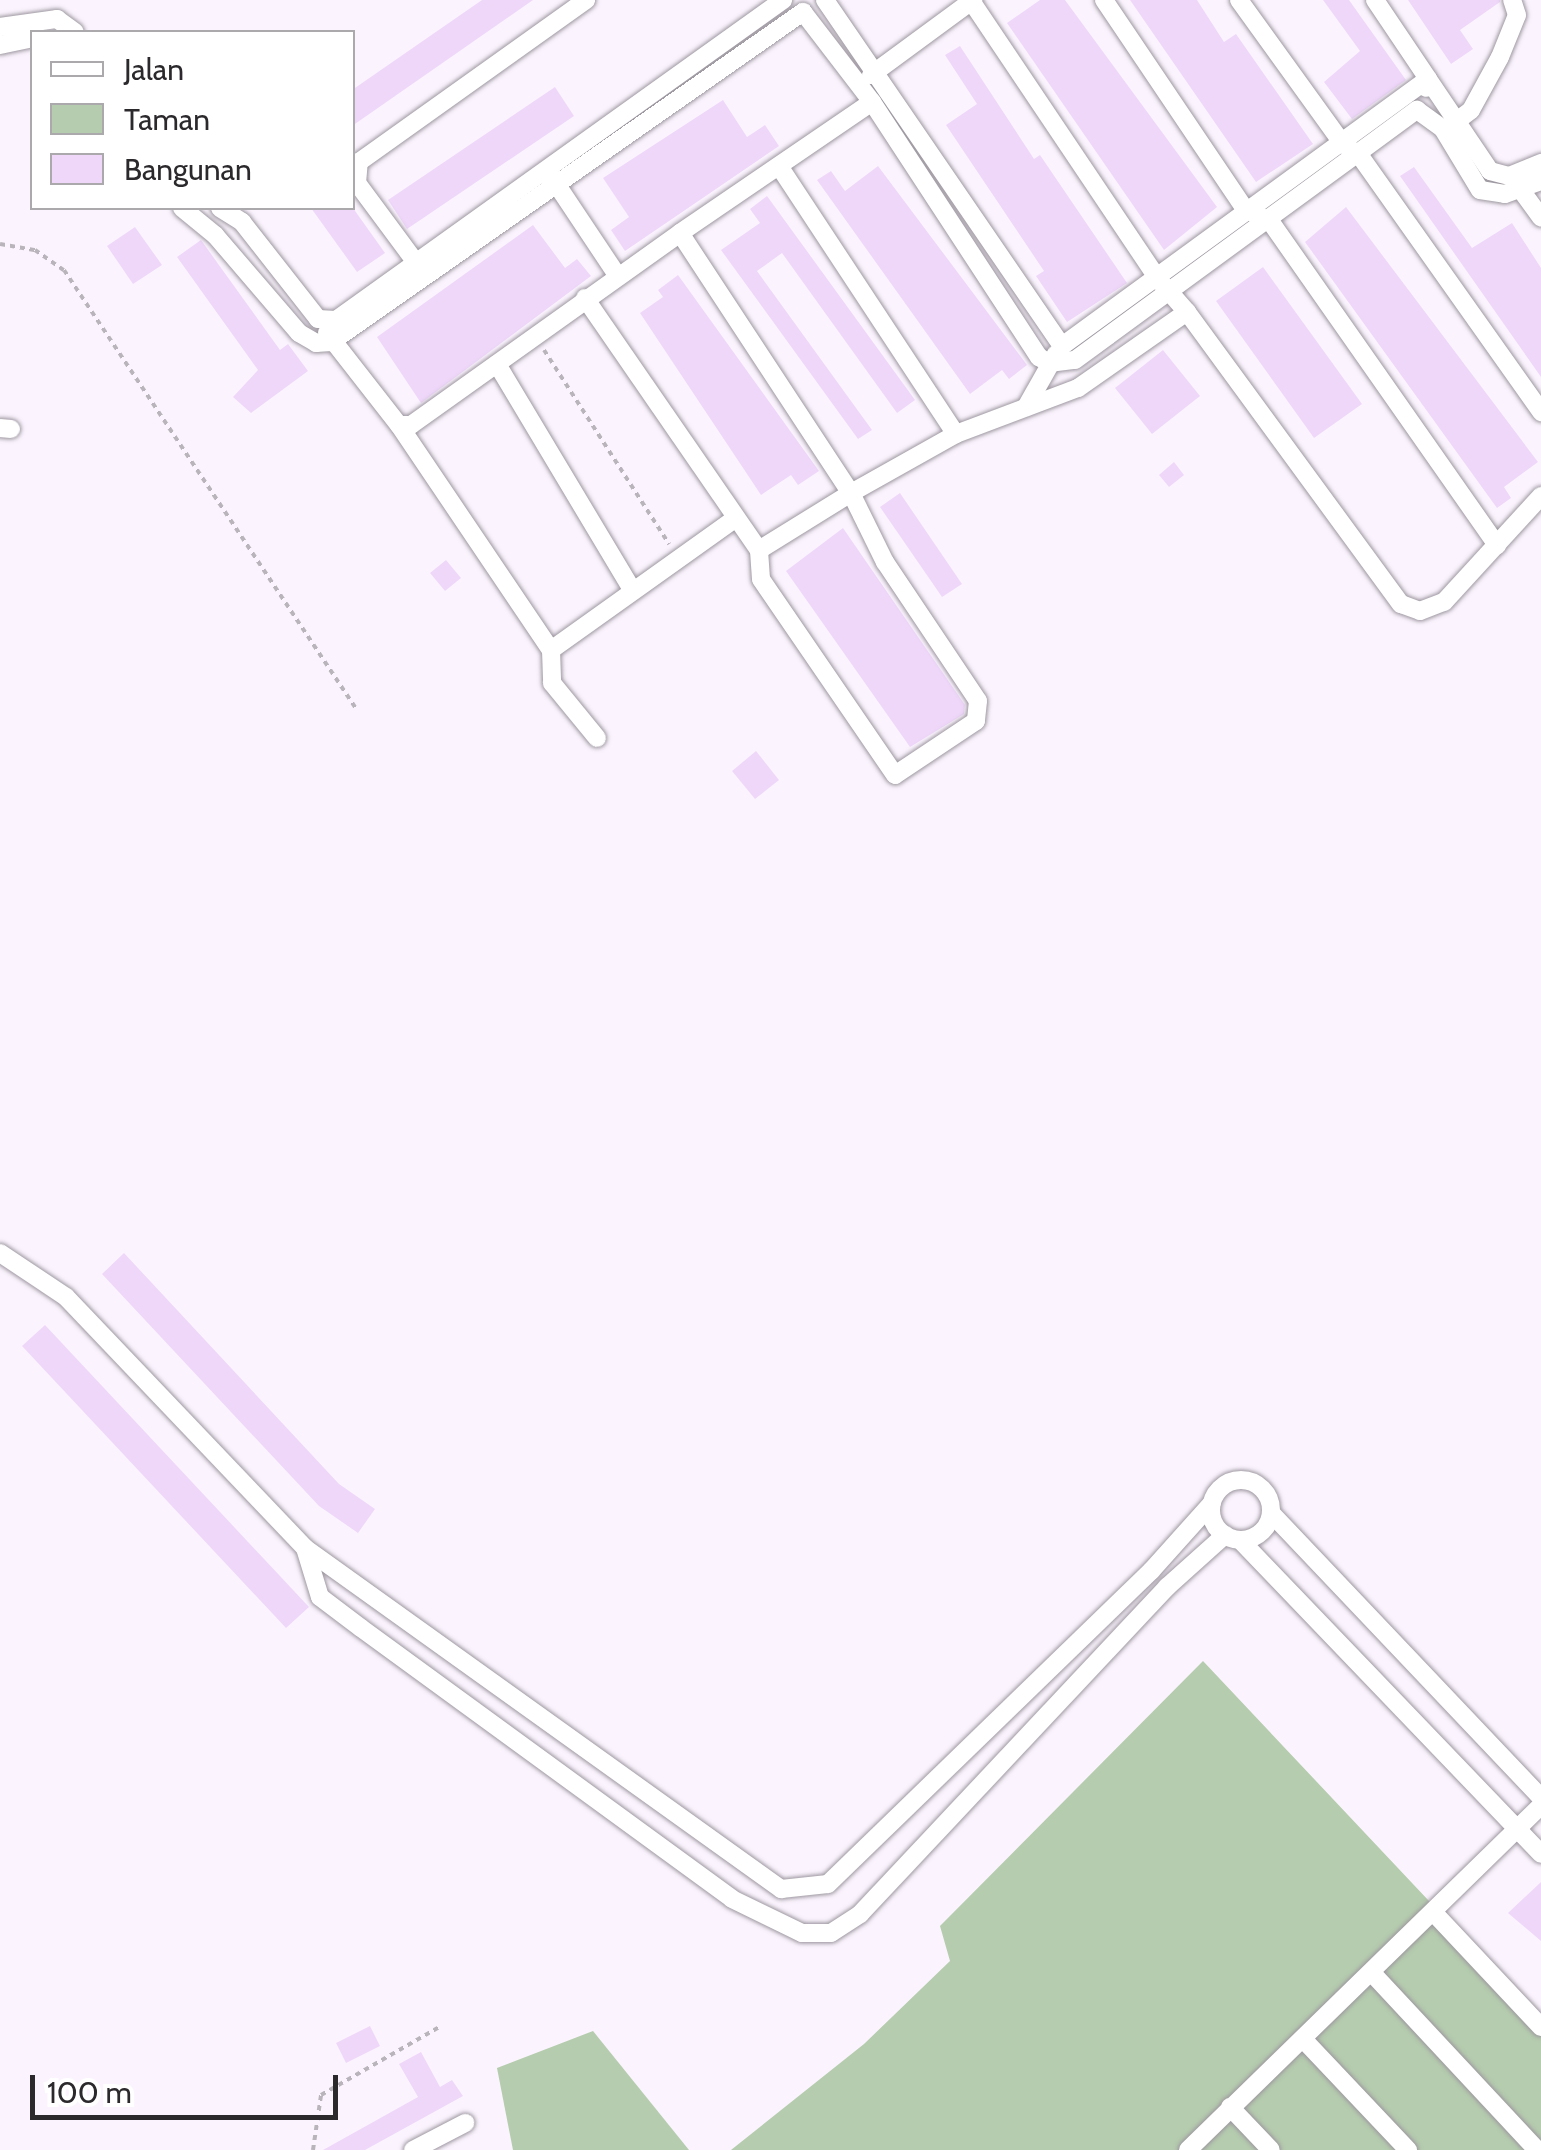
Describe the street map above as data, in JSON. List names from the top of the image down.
{
  "legend": ["Jalan", "Taman", "Bangunan"],
  "scale_bar": "100 m"
}
